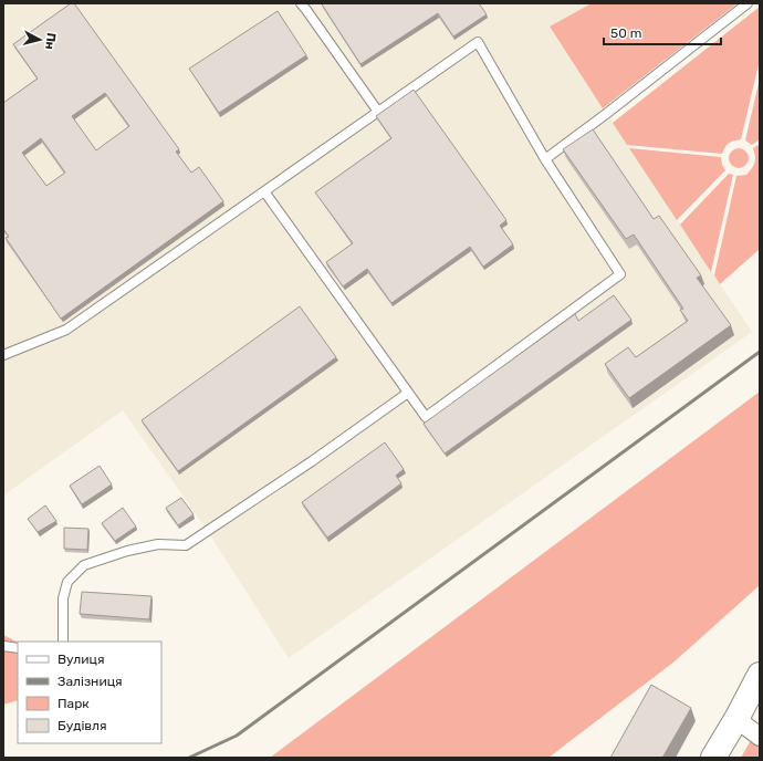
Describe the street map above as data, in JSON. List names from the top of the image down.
{
  "legend": [
    "Вулиця",
    "Залізниця",
    "Парк",
    "Будівля"
  ],
  "scale_bar": "50 m",
  "north": "right"
}
